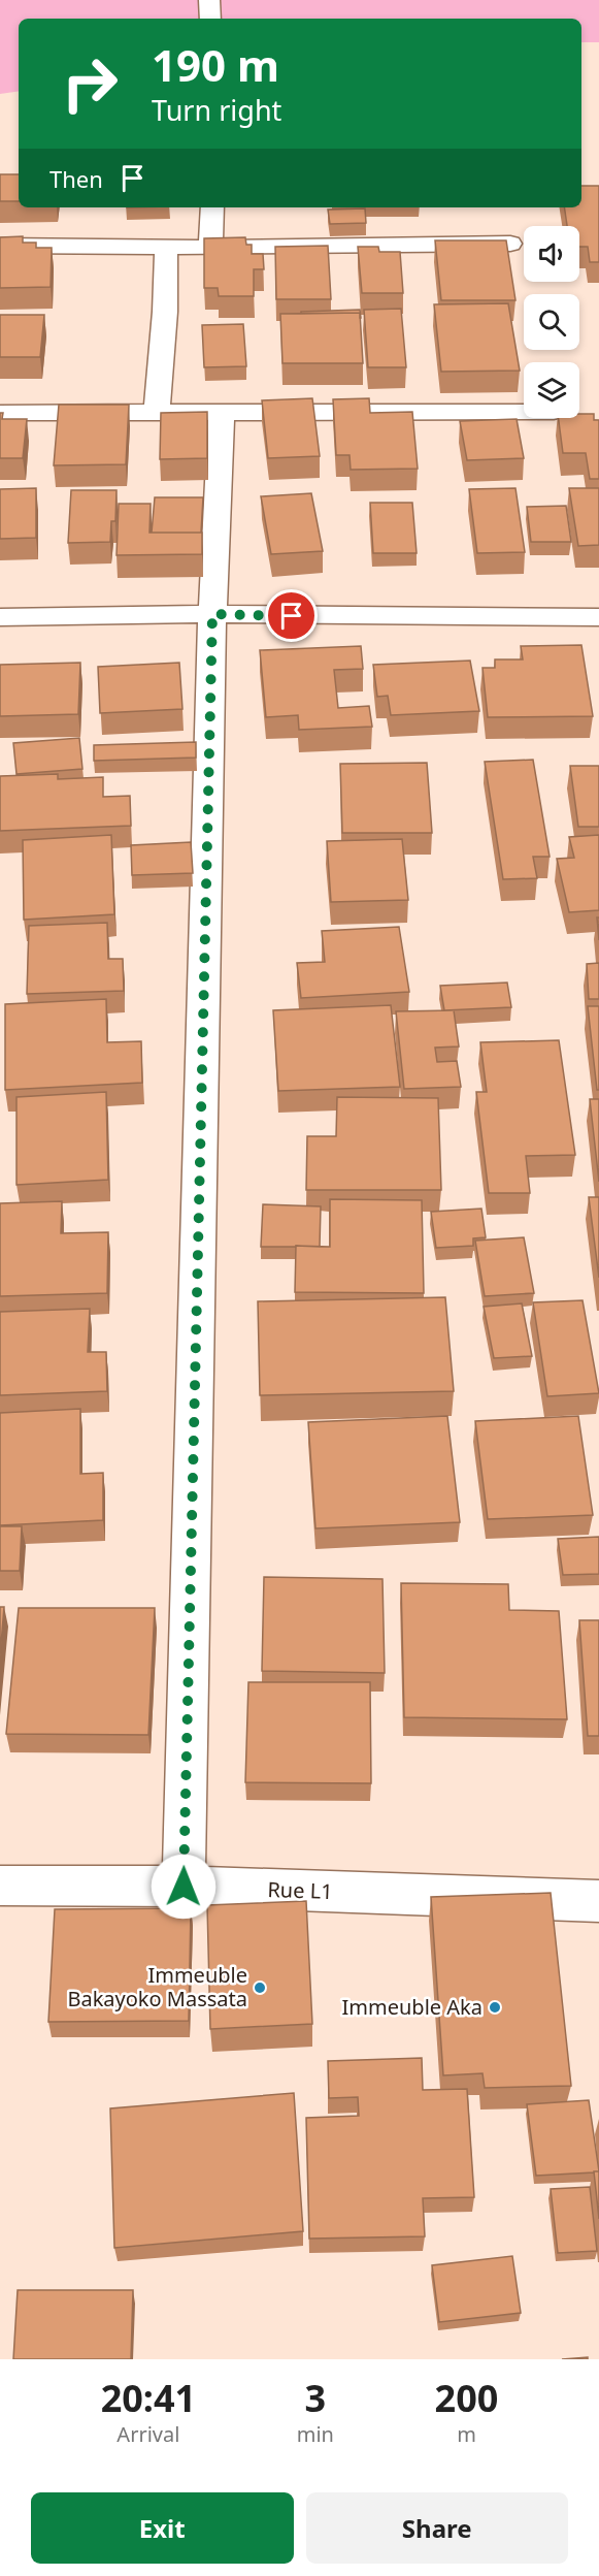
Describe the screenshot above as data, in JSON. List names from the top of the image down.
{
  "streets": {
    "street": ["Rue L1"]
  },
  "places": ["Immeuble Bakayoko Massata", "Immeuble Aka"],
  "page": {
    "turn": ["190 m", "Turn right"],
    "then": "Then",
    "eta": [
      "20:41",
      "Arrival",
      "3",
      "min",
      "200",
      "m"
    ],
    "buttons": ["Exit", "Share"]
  }
}
